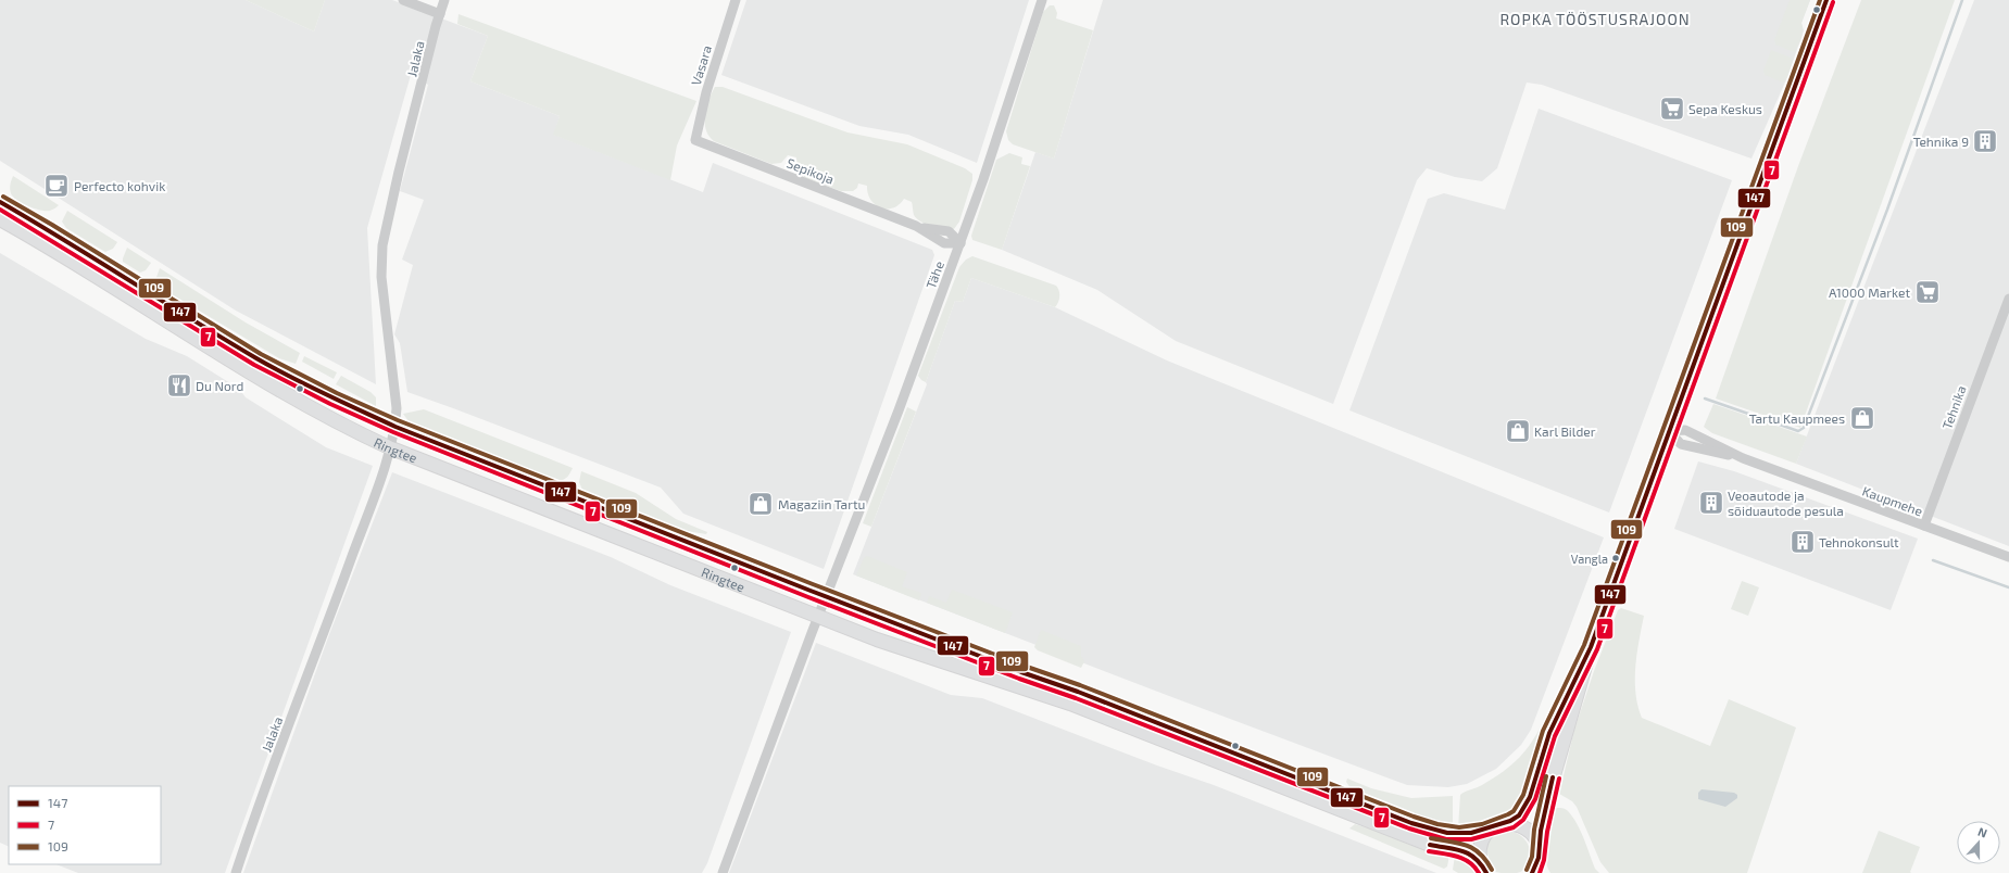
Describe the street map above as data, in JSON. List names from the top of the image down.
{
  "streets": {
    "main road": ["Ringtee"],
    "street": [
      "Jalaka",
      "Vasara",
      "Sepikoja",
      "Tähe",
      "Tehnika",
      "Kaupmehe"
    ]
  },
  "crossings": [
    ["Jalaka", "Ringtee"],
    ["Vasara", "Sepikoja"],
    ["Sepikoja", "Tähe"],
    ["Tähe", "Ringtee"],
    ["Tehnika", "Kaupmehe"]
  ],
  "districts": ["ROPKA TÖÖSTUSRAJOON"],
  "places": {
    "supermarket": ["Sepa Keskus", "A1000 Market"],
    "building": ["Tehnika 9", "Veoautode ja sõiduautode pesula", "Tehnokonsult"],
    "cafe": ["Perfecto kohvik"],
    "restaurant": ["Du Nord"],
    "shop": ["Tartu Kaupmees", "Karl Bilder", "Magaziin Tartu"],
    "other": ["Vangla"]
  },
  "lines": ["transit line 147", "transit line 109", "transit line 7"],
  "legend": ["147", "7", "109"],
  "north": "top"
}
